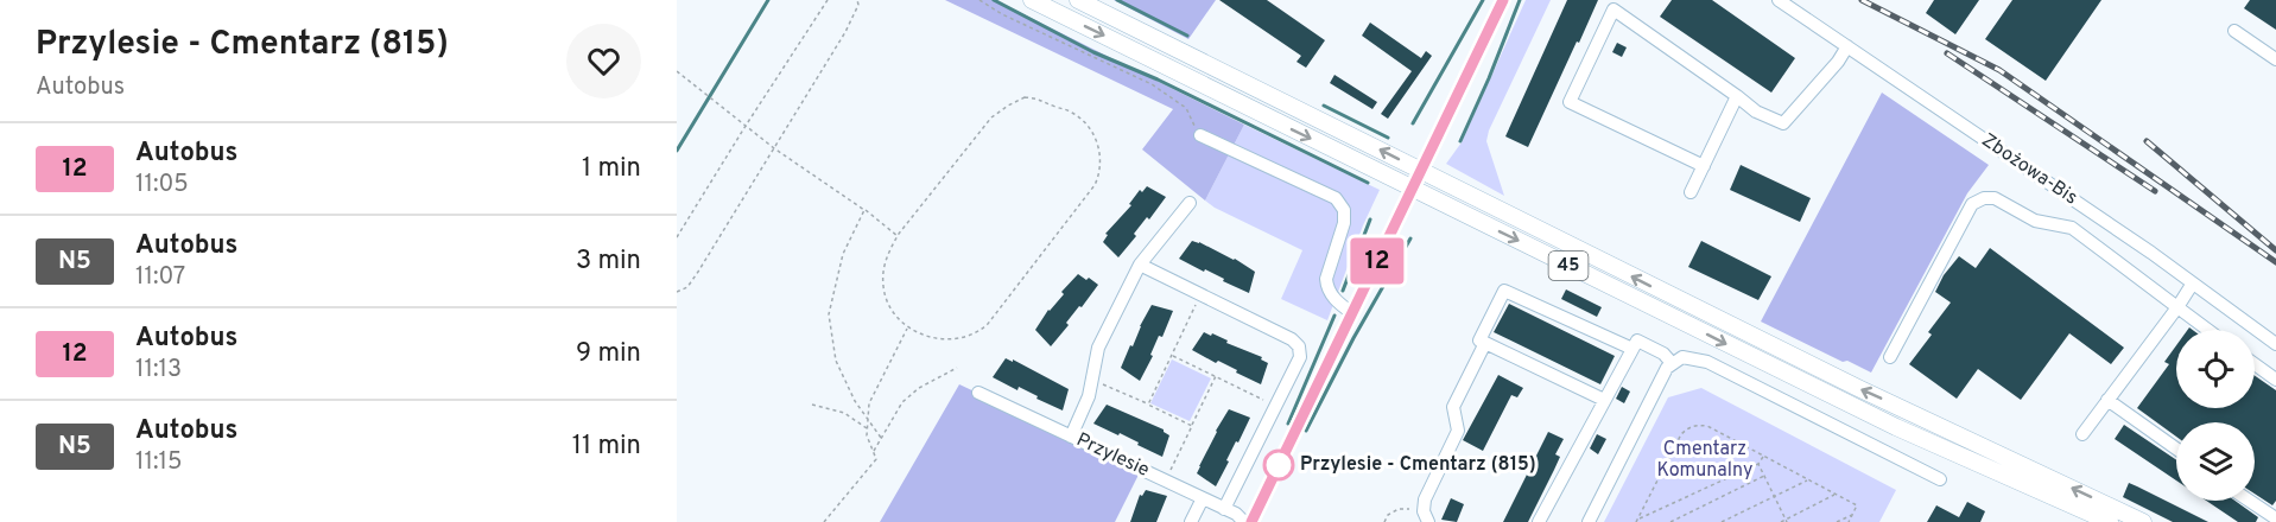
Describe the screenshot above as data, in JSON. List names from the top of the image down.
{
  "streets": {
    "main road": ["45"],
    "street": ["Zbożowa-Bis", "Przylesie"]
  },
  "parks": ["Cmentarz Komunalny"],
  "places": ["Przylesie - Cmentarz (815)"],
  "lines": ["bus line 12"],
  "page": {
    "heading": ["Przylesie - Cmentarz (815)", "Autobus"],
    "on_map": "12",
    "list": [
      {
        "mark": "12",
        "name": "Autobus",
        "note": "11:05",
        "value": "1 min"
      },
      {
        "mark": "N5",
        "name": "Autobus",
        "note": "11:07",
        "value": "3 min"
      },
      {
        "mark": "12",
        "name": "Autobus",
        "note": "11:13",
        "value": "9 min"
      },
      {
        "mark": "N5",
        "name": "Autobus",
        "note": "11:15",
        "value": "11 min"
      }
    ]
  }
}
